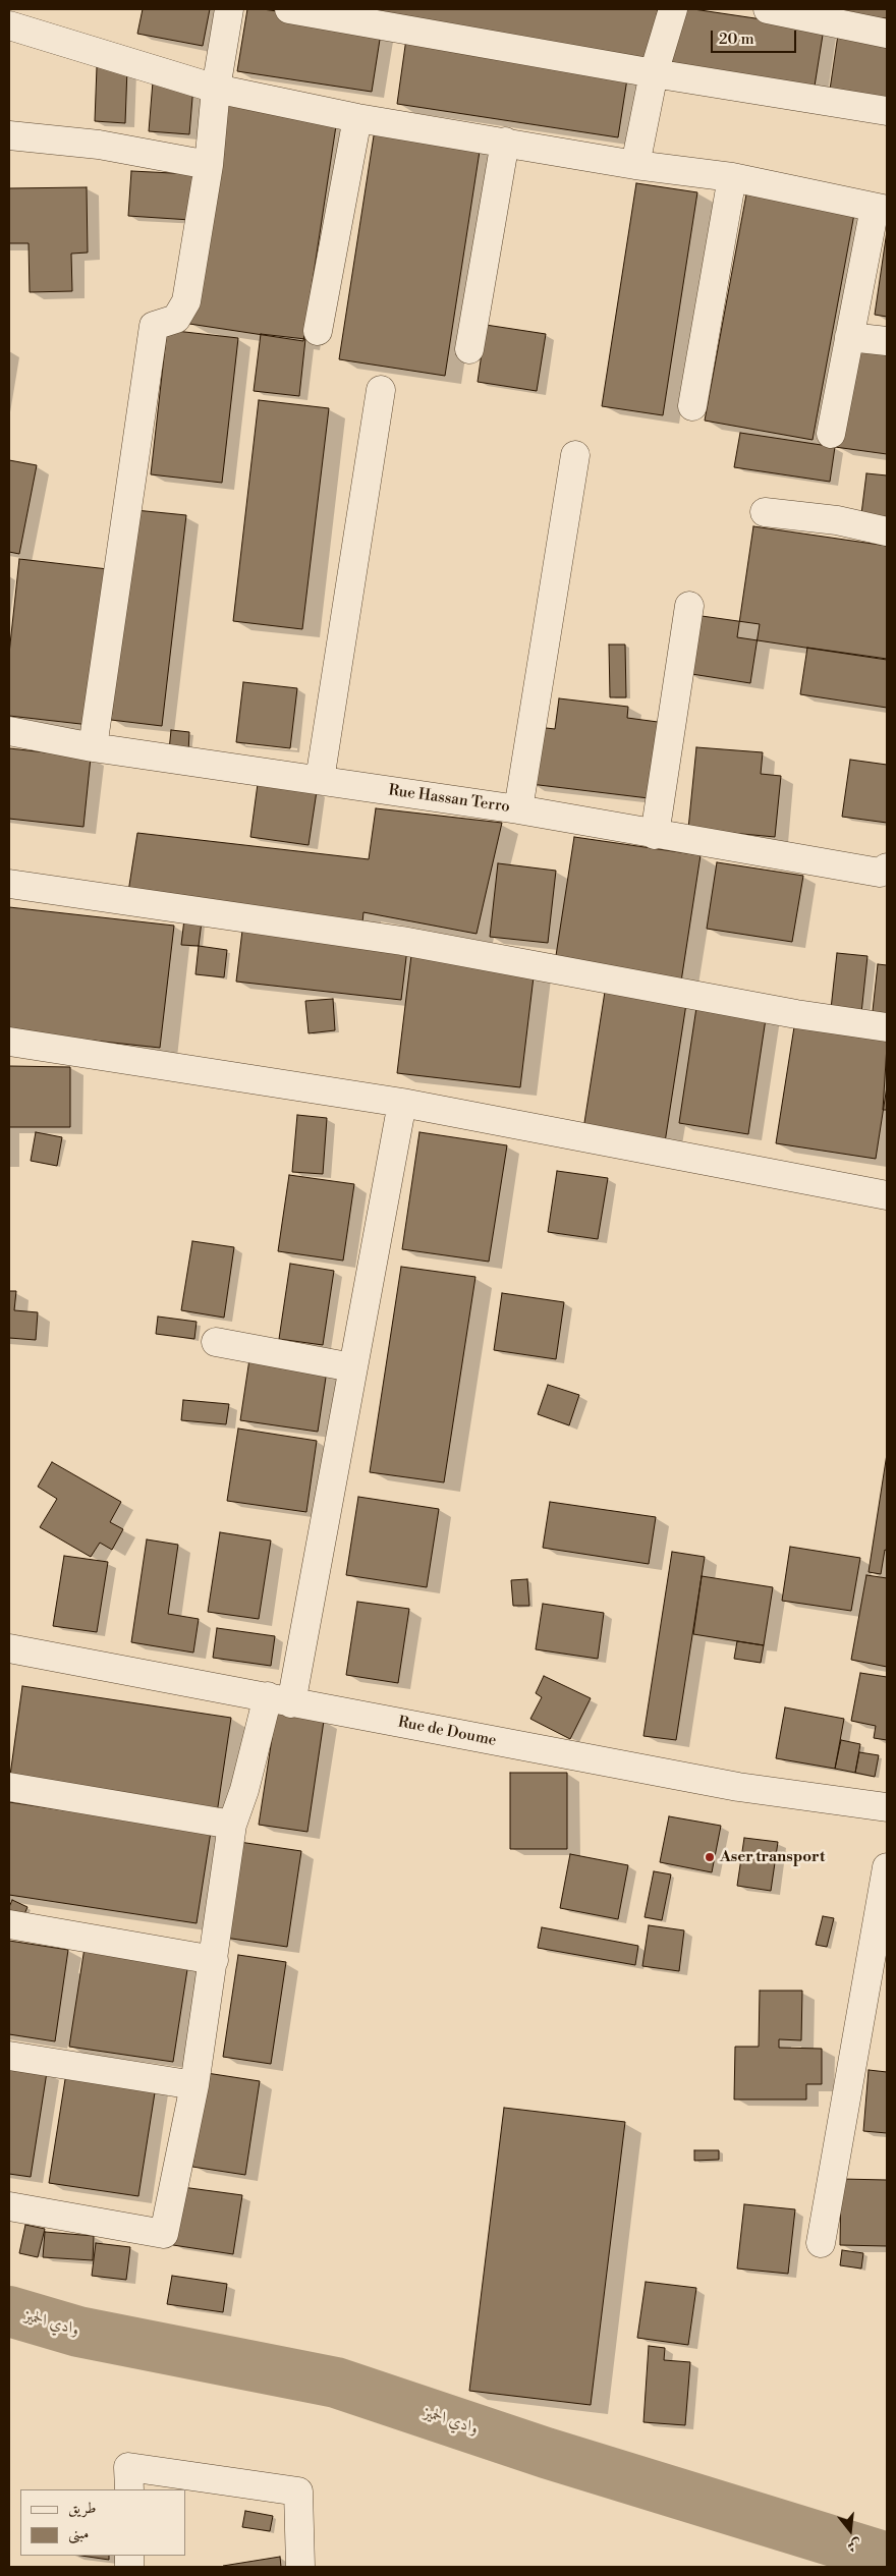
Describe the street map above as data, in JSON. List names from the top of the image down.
{
  "streets": {
    "street": ["Rue Hassan Terro", "Rue de Doume"]
  },
  "water": ["وادي الحميز"],
  "places": ["Aser transport"],
  "legend": ["طريق", "مبنى"],
  "scale_bar": "20 m",
  "north": "bottom"
}
